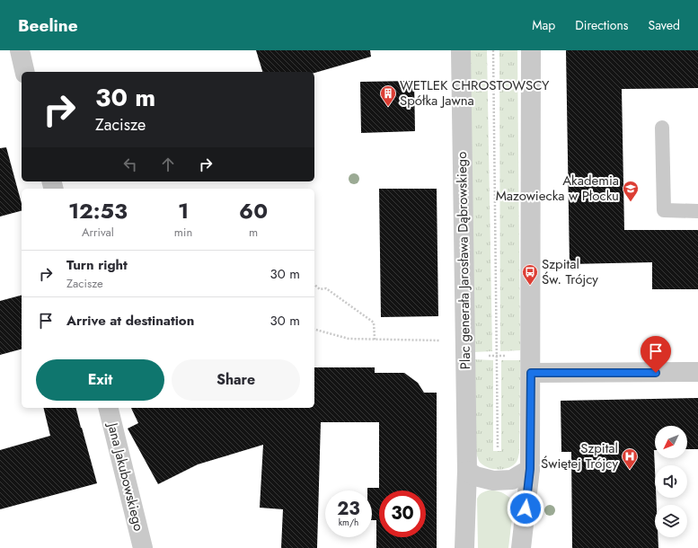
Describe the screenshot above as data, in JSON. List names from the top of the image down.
{
  "streets": {
    "street": ["Plac generała Jarosława Dąbrowskiego", "Jana Jakubowskiego"]
  },
  "places": {
    "building": ["WETLEK CHROSTOWSCY Spółka Jawna"],
    "school or university": ["Akademia Mazowiecka w Płocku"],
    "bus stop": ["Szpital Św. Trójcy"],
    "hospital": ["Szpital Świętej Trójcy"]
  },
  "north": "bottom left",
  "page": {
    "header": "Beeline",
    "nav": ["Map", "Directions", "Saved"],
    "turn": ["30 m", "Zacisze"],
    "eta": [
      "12:53",
      "Arrival",
      "1",
      "min",
      "60",
      "m"
    ],
    "list": [
      {
        "name": "Turn right",
        "note": "Zacisze",
        "value": "30 m"
      },
      {
        "name": "Arrive at destination",
        "value": "30 m"
      }
    ],
    "buttons": ["Exit", "Share"],
    "speed": "23 km/h",
    "limit": "30"
  }
}
